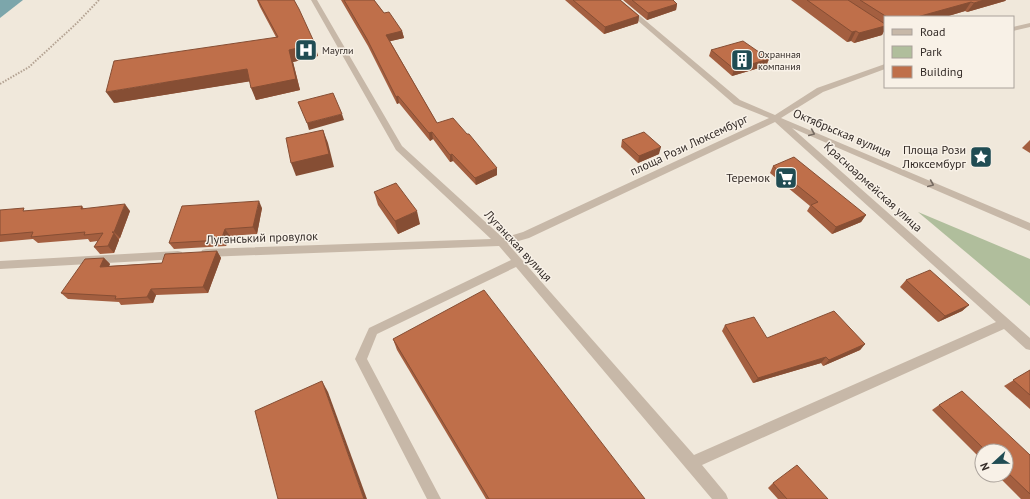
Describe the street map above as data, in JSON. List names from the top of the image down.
{
  "streets": {
    "street": [
      "Октябрьская вулиця",
      "площа Рози Люксембург",
      "Красноармейская улица",
      "Луганський провулок",
      "Луганская вулиця"
    ]
  },
  "crossings": [
    ["Октябрьская вулиця", "площа Рози Люксембург"],
    ["Октябрьская вулиця", "Красноармейская улица"],
    ["площа Рози Люксембург", "Красноармейская улица"],
    ["площа Рози Люксембург", "Луганський провулок"],
    ["площа Рози Люксембург", "Луганская вулиця"],
    ["Луганський провулок", "Луганская вулиця"]
  ],
  "one_way": ["Октябрьская вулиця"],
  "places": {
    "hospital": ["Маугли"],
    "building": ["Охранная компания"],
    "place": ["Площа Рози Люксембург"],
    "supermarket": ["Теремок"]
  },
  "legend": ["Road", "Park", "Building"],
  "north": "left"
}
